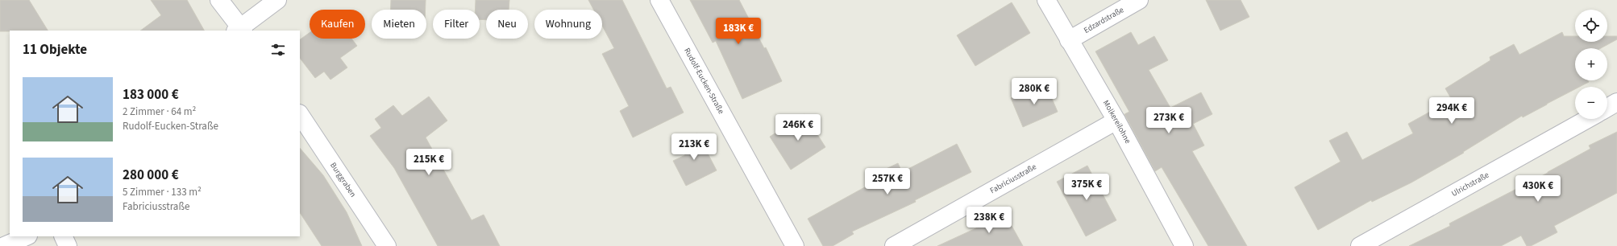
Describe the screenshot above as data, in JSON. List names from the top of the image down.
{
  "streets": {
    "street": [
      "Edzardstraße",
      "Rudolf-Eucken-Straße",
      "Molkereilohne",
      "Fabriciusstraße",
      "Burggraben",
      "Ulrichstraße"
    ]
  },
  "crossings": [
    ["Edzardstraße", "Molkereilohne"],
    ["Molkereilohne", "Fabriciusstraße"]
  ],
  "page": {
    "map_buttons": ["+", "−"],
    "chip": [
      "Kaufen",
      "Mieten",
      "Filter",
      "Neu",
      "Wohnung"
    ],
    "price": [
      "183K €",
      "280K €",
      "294K €",
      "273K €",
      "246K €",
      "213K €",
      "215K €",
      "257K €",
      "375K €",
      "430K €",
      "238K €"
    ],
    "heading": "11 Objekte",
    "list": [
      {
        "name": "183 000 €",
        "note": "2 Zimmer · 64 m² · Rudolf-Eucken-Straße"
      },
      {
        "name": "280 000 €",
        "note": "5 Zimmer · 133 m² · Fabriciusstraße"
      }
    ]
  }
}
